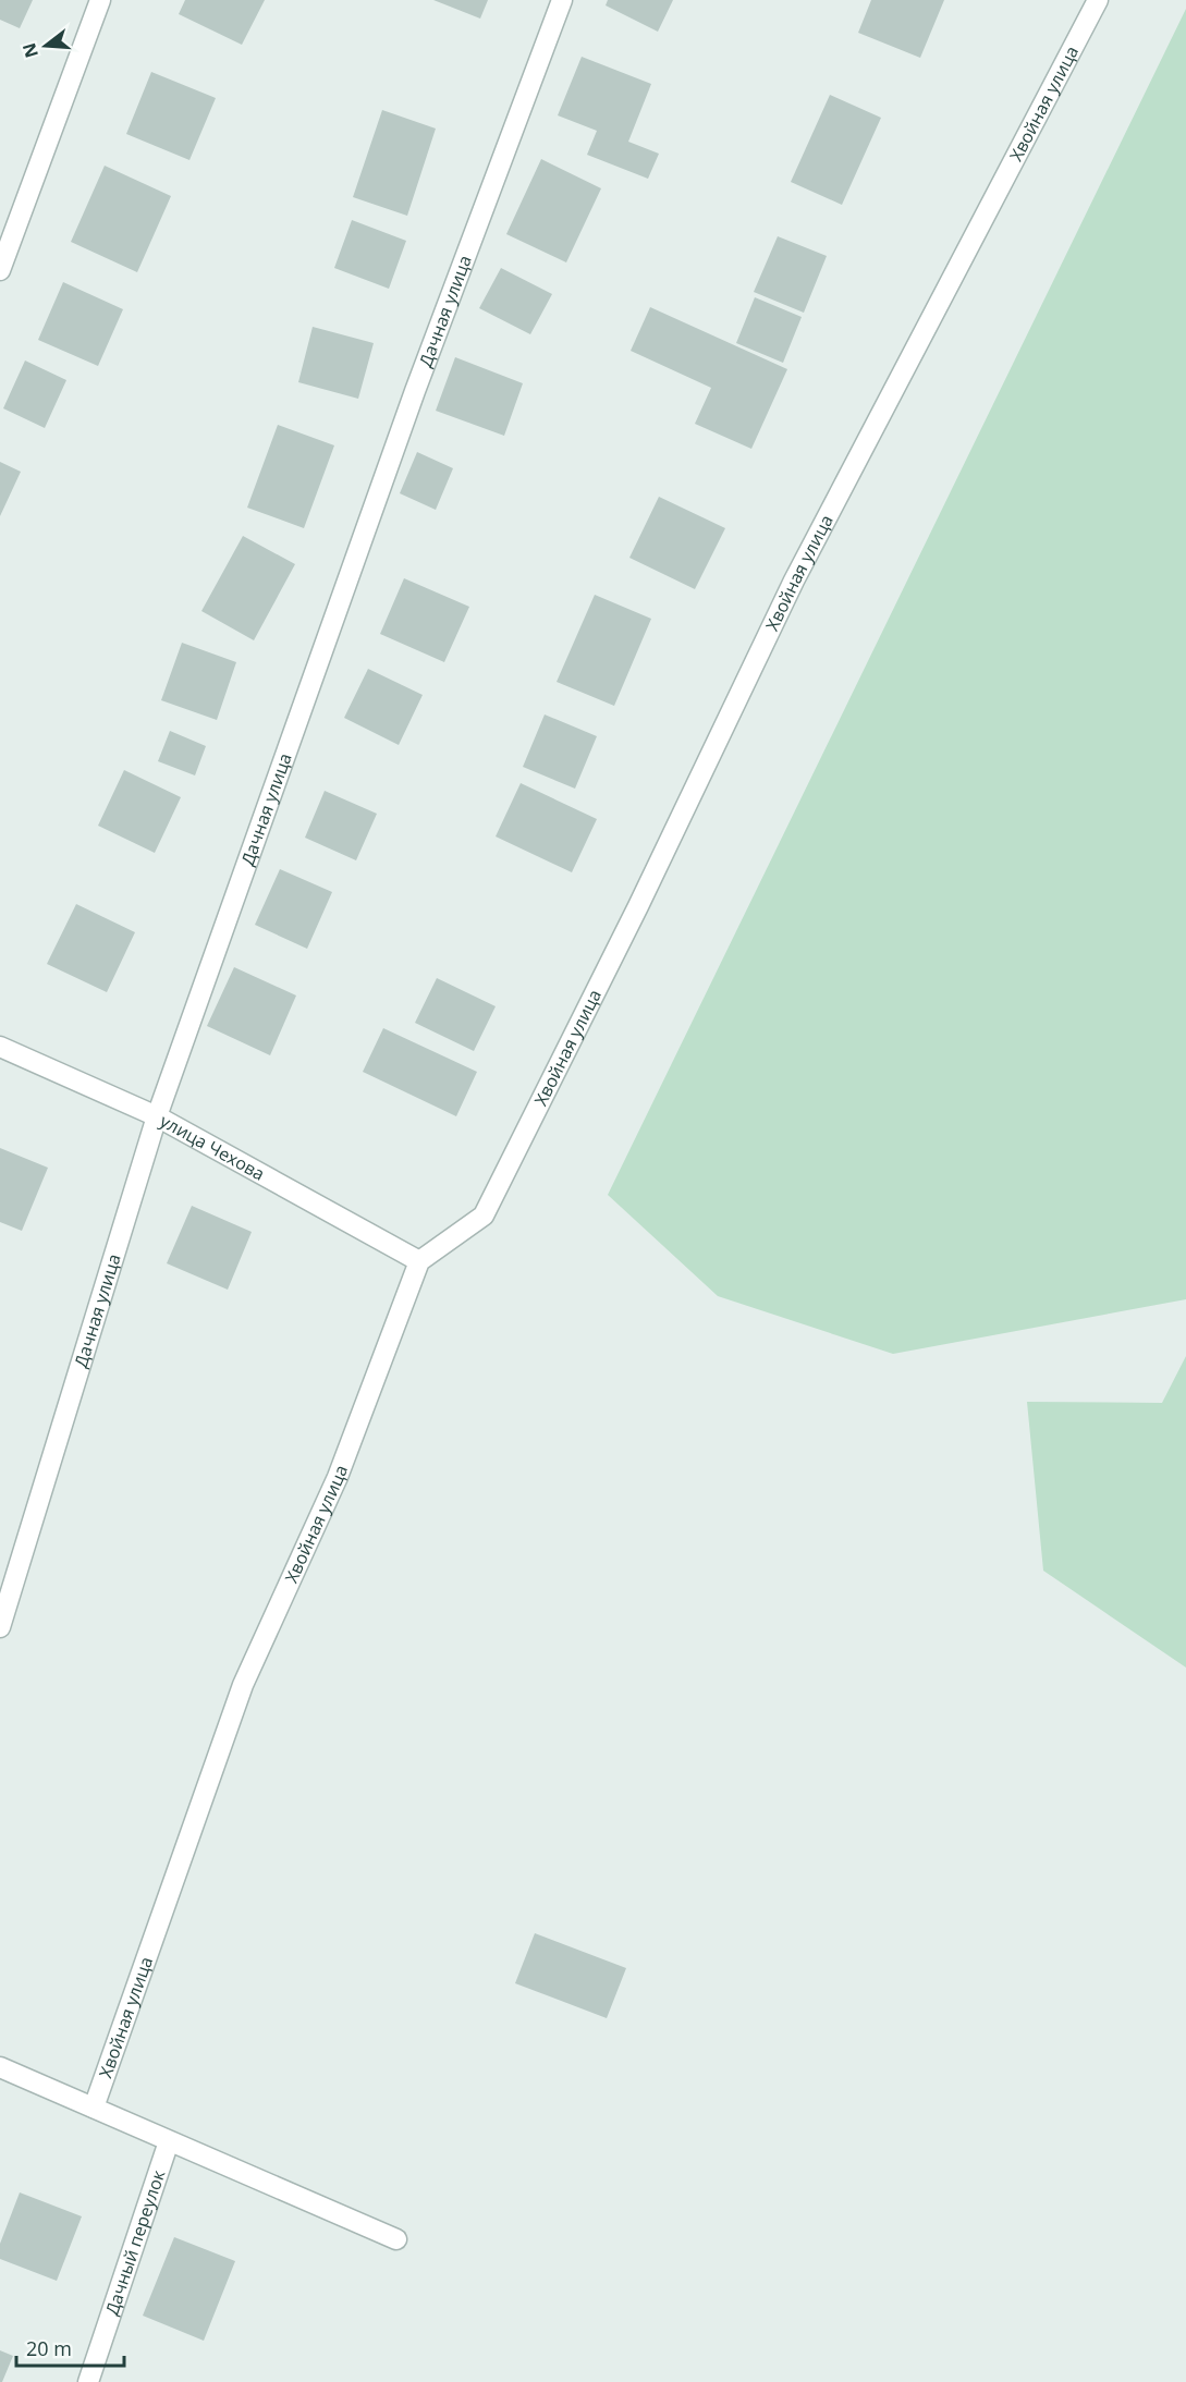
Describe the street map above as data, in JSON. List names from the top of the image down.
{
  "streets": {
    "street": [
      "Хвойная улица",
      "Дачная улица",
      "улица Чехова",
      "Дачный переулок"
    ]
  },
  "crossings": [
    ["Хвойная улица", "улица Чехова"],
    ["Дачная улица", "улица Чехова"]
  ],
  "scale_bar": "20 m",
  "north": "left"
}
